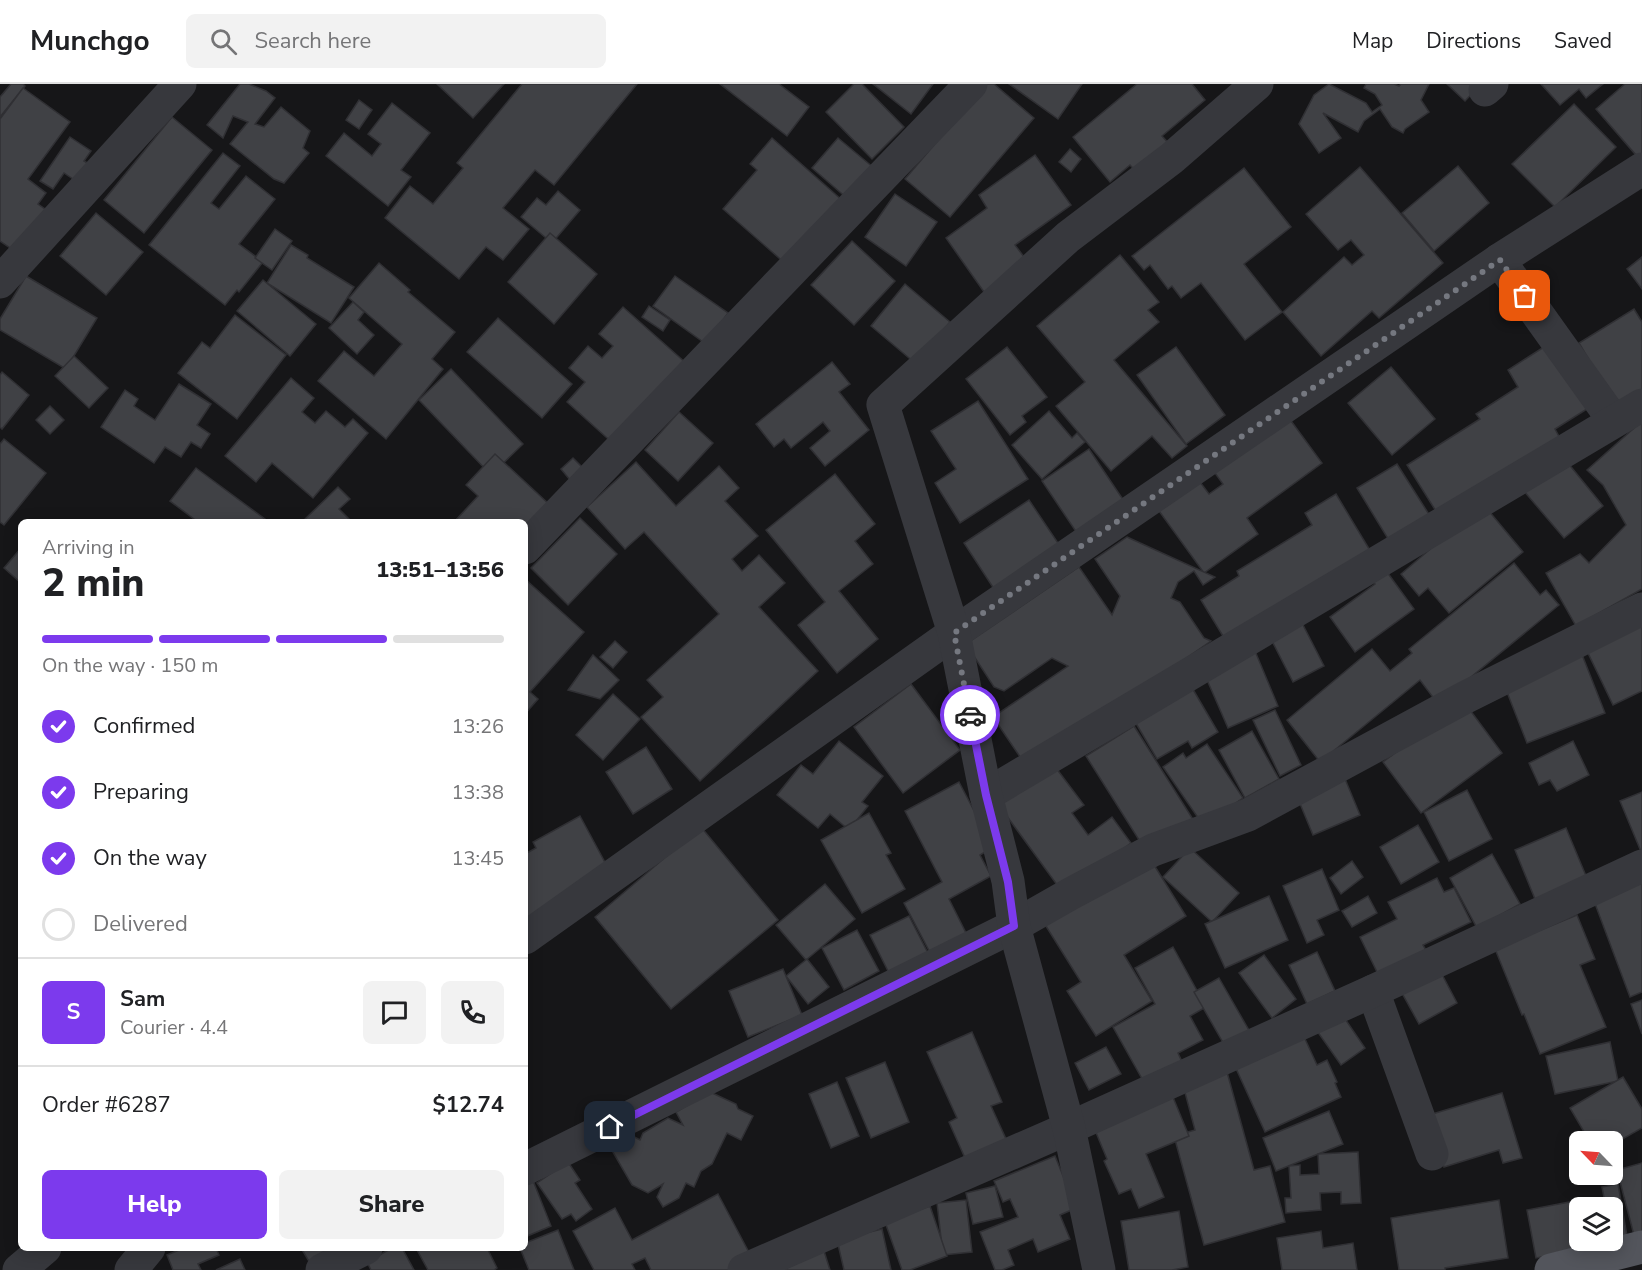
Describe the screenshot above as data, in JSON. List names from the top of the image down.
{
  "north": "top left",
  "page": {
    "header": "Munchgo",
    "search": "Search here",
    "nav": ["Map", "Directions", "Saved"],
    "heading": ["2 min", "Arriving in", "13:51–13:56"],
    "panel": [
      "Sam",
      "Courier · 4.4",
      "Order #6287",
      "$12.74"
    ],
    "bar": "On the way · 150 m",
    "list": [
      ["Confirmed", "13:26"],
      ["Preparing", "13:38"],
      ["On the way", "13:45"],
      "Delivered"
    ],
    "round": "S",
    "buttons": ["Help", "Share"]
  }
}
